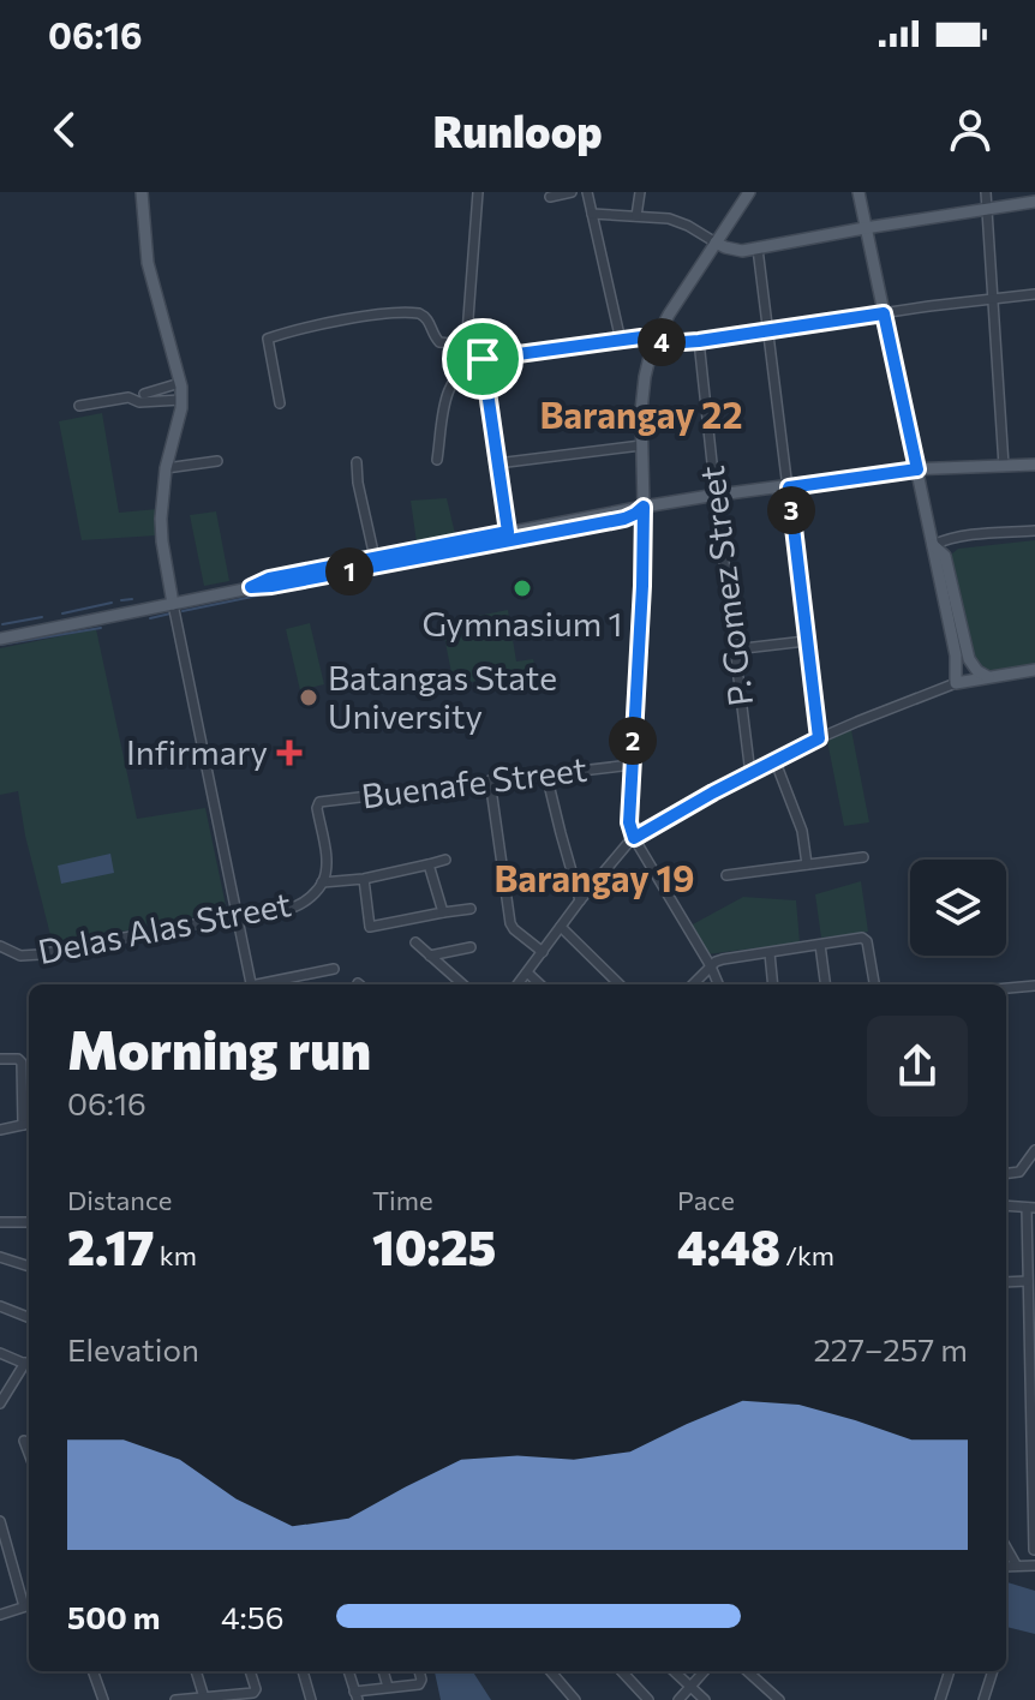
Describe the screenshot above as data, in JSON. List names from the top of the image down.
{
  "streets": {
    "street": ["P. Gomez Street", "Buenafe Street", "Delas Alas Street"]
  },
  "crossings": [
    ["Buenafe Street", "Delas Alas Street"]
  ],
  "districts": ["Barangay 22", "Barangay 19"],
  "places": {
    "other": ["Gymnasium 1", "Batangas State University"],
    "health": ["Infirmary"]
  },
  "page": {
    "status": "06:16",
    "header": "Runloop",
    "pins": [
      "4",
      "3",
      "1",
      "2"
    ],
    "heading": ["Morning run", "06:16"],
    "stats": [
      ["Distance", "2.17 km"],
      ["Time", "10:25"],
      ["Pace", "4:48 /km"]
    ],
    "chart": ["Elevation", "227–257 m"],
    "list": [
      {
        "name": "500 m",
        "note": "4:56"
      }
    ]
  }
}
